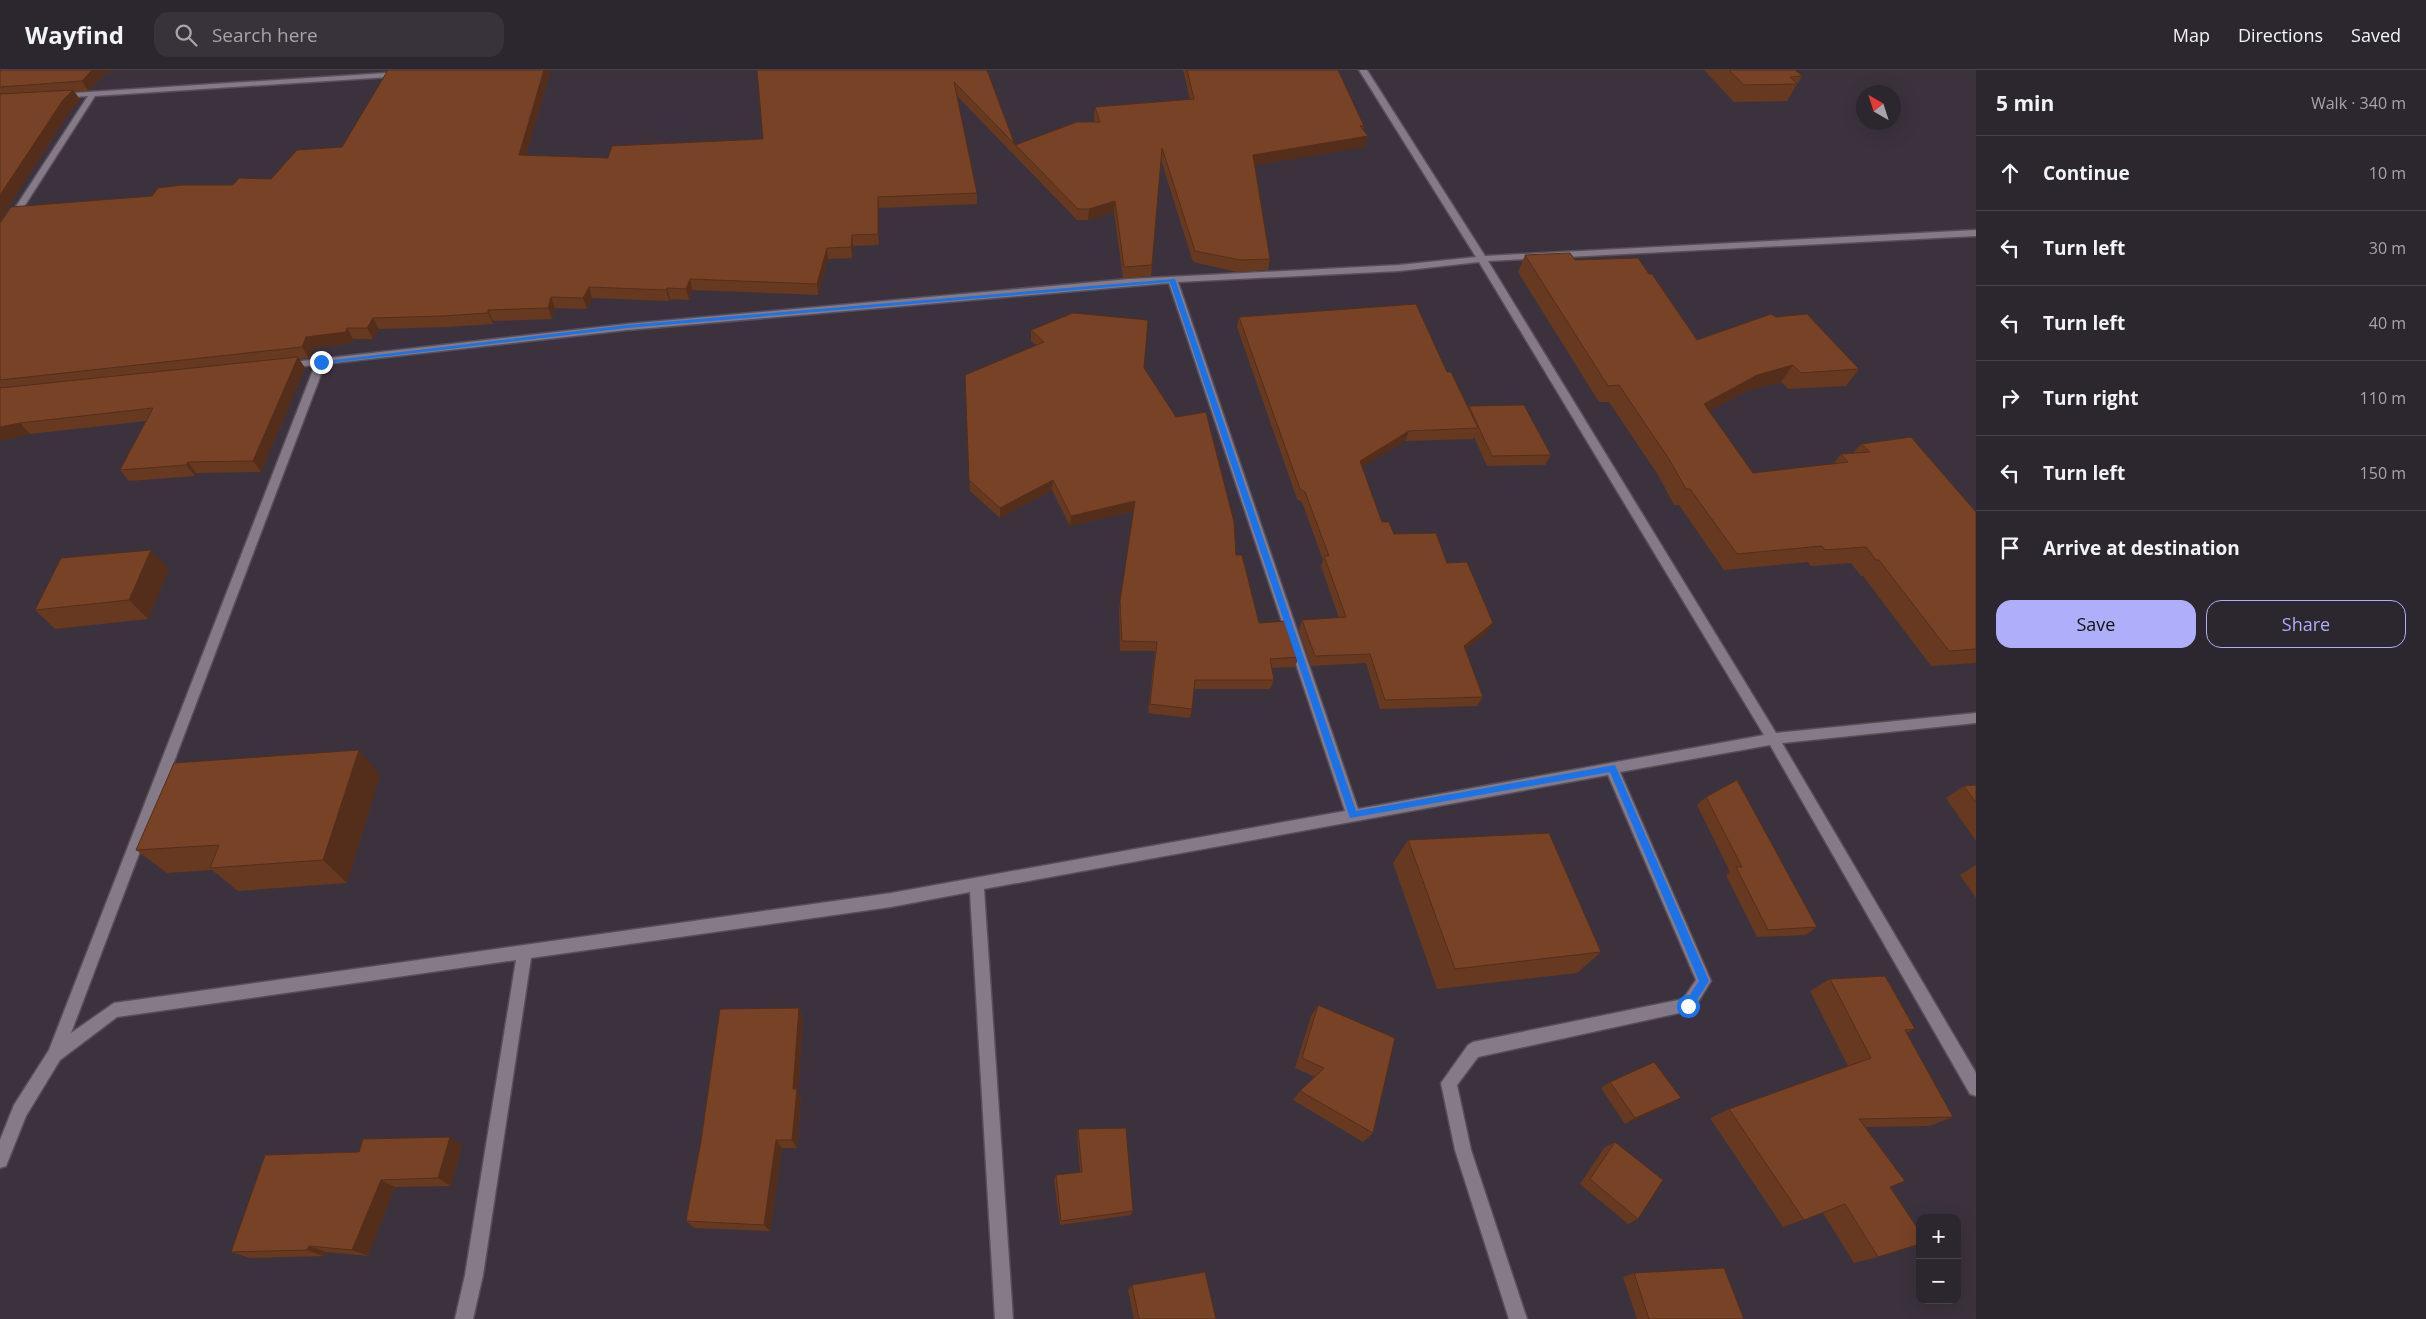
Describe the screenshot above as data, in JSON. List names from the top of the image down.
{
  "north": "top left",
  "page": {
    "header": "Wayfind",
    "search": "Search here",
    "nav": ["Map", "Directions", "Saved"],
    "heading": ["5 min", "Walk · 340 m"],
    "list": [
      ["Continue", "10 m"],
      ["Turn left", "30 m"],
      ["Turn left", "40 m"],
      ["Turn right", "110 m"],
      ["Turn left", "150 m"],
      "Arrive at destination"
    ],
    "buttons": ["Save", "Share"],
    "map_buttons": ["+", "−"]
  }
}
